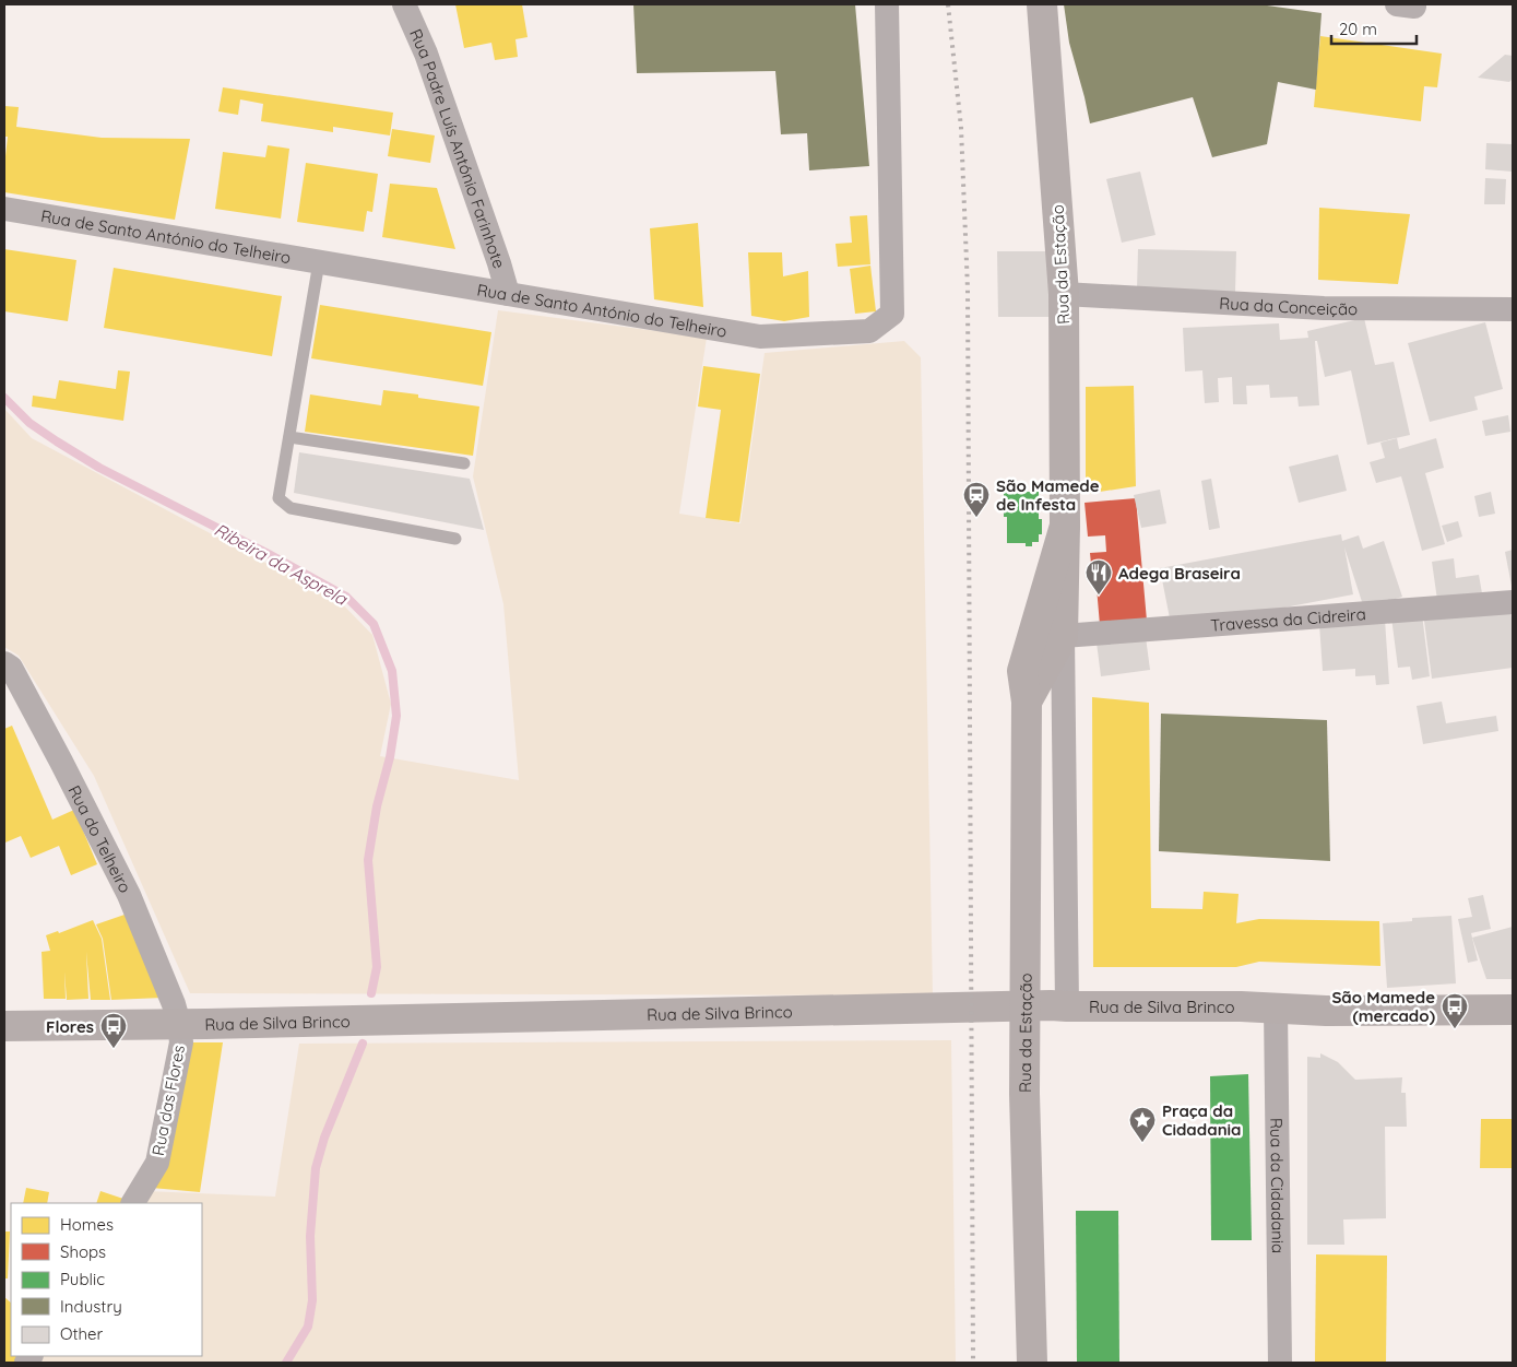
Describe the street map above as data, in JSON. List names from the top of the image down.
{
  "streets": {
    "street": [
      "Rua Padre Luís António Farinhote",
      "Rua de Santo António do Telheiro",
      "Rua da Estação",
      "Rua da Conceição",
      "Travessa da Cidreira",
      "Rua do Telheiro",
      "Rua de Silva Brinco",
      "Rua das Flores",
      "Rua da Cidadania"
    ]
  },
  "crossings": [
    ["Rua Padre Luís António Farinhote", "Rua de Santo António do Telheiro"],
    ["Rua da Estação", "Rua da Conceição"],
    ["Rua da Estação", "Travessa da Cidreira"],
    ["Rua da Estação", "Rua de Silva Brinco"],
    ["Rua do Telheiro", "Rua de Silva Brinco"],
    ["Rua do Telheiro", "Rua das Flores"],
    ["Rua de Silva Brinco", "Rua das Flores"],
    ["Rua de Silva Brinco", "Rua da Cidadania"]
  ],
  "water": ["Ribeira da Asprela"],
  "places": {
    "station": ["São Mamede de Infesta"],
    "restaurant": ["Adega Braseira"],
    "bus stop": ["São Mamede (mercado)", "Flores"],
    "place": ["Praça da Cidadania"]
  },
  "legend": [
    "Homes",
    "Shops",
    "Public",
    "Industry",
    "Other"
  ],
  "scale_bar": "20 m"
}
